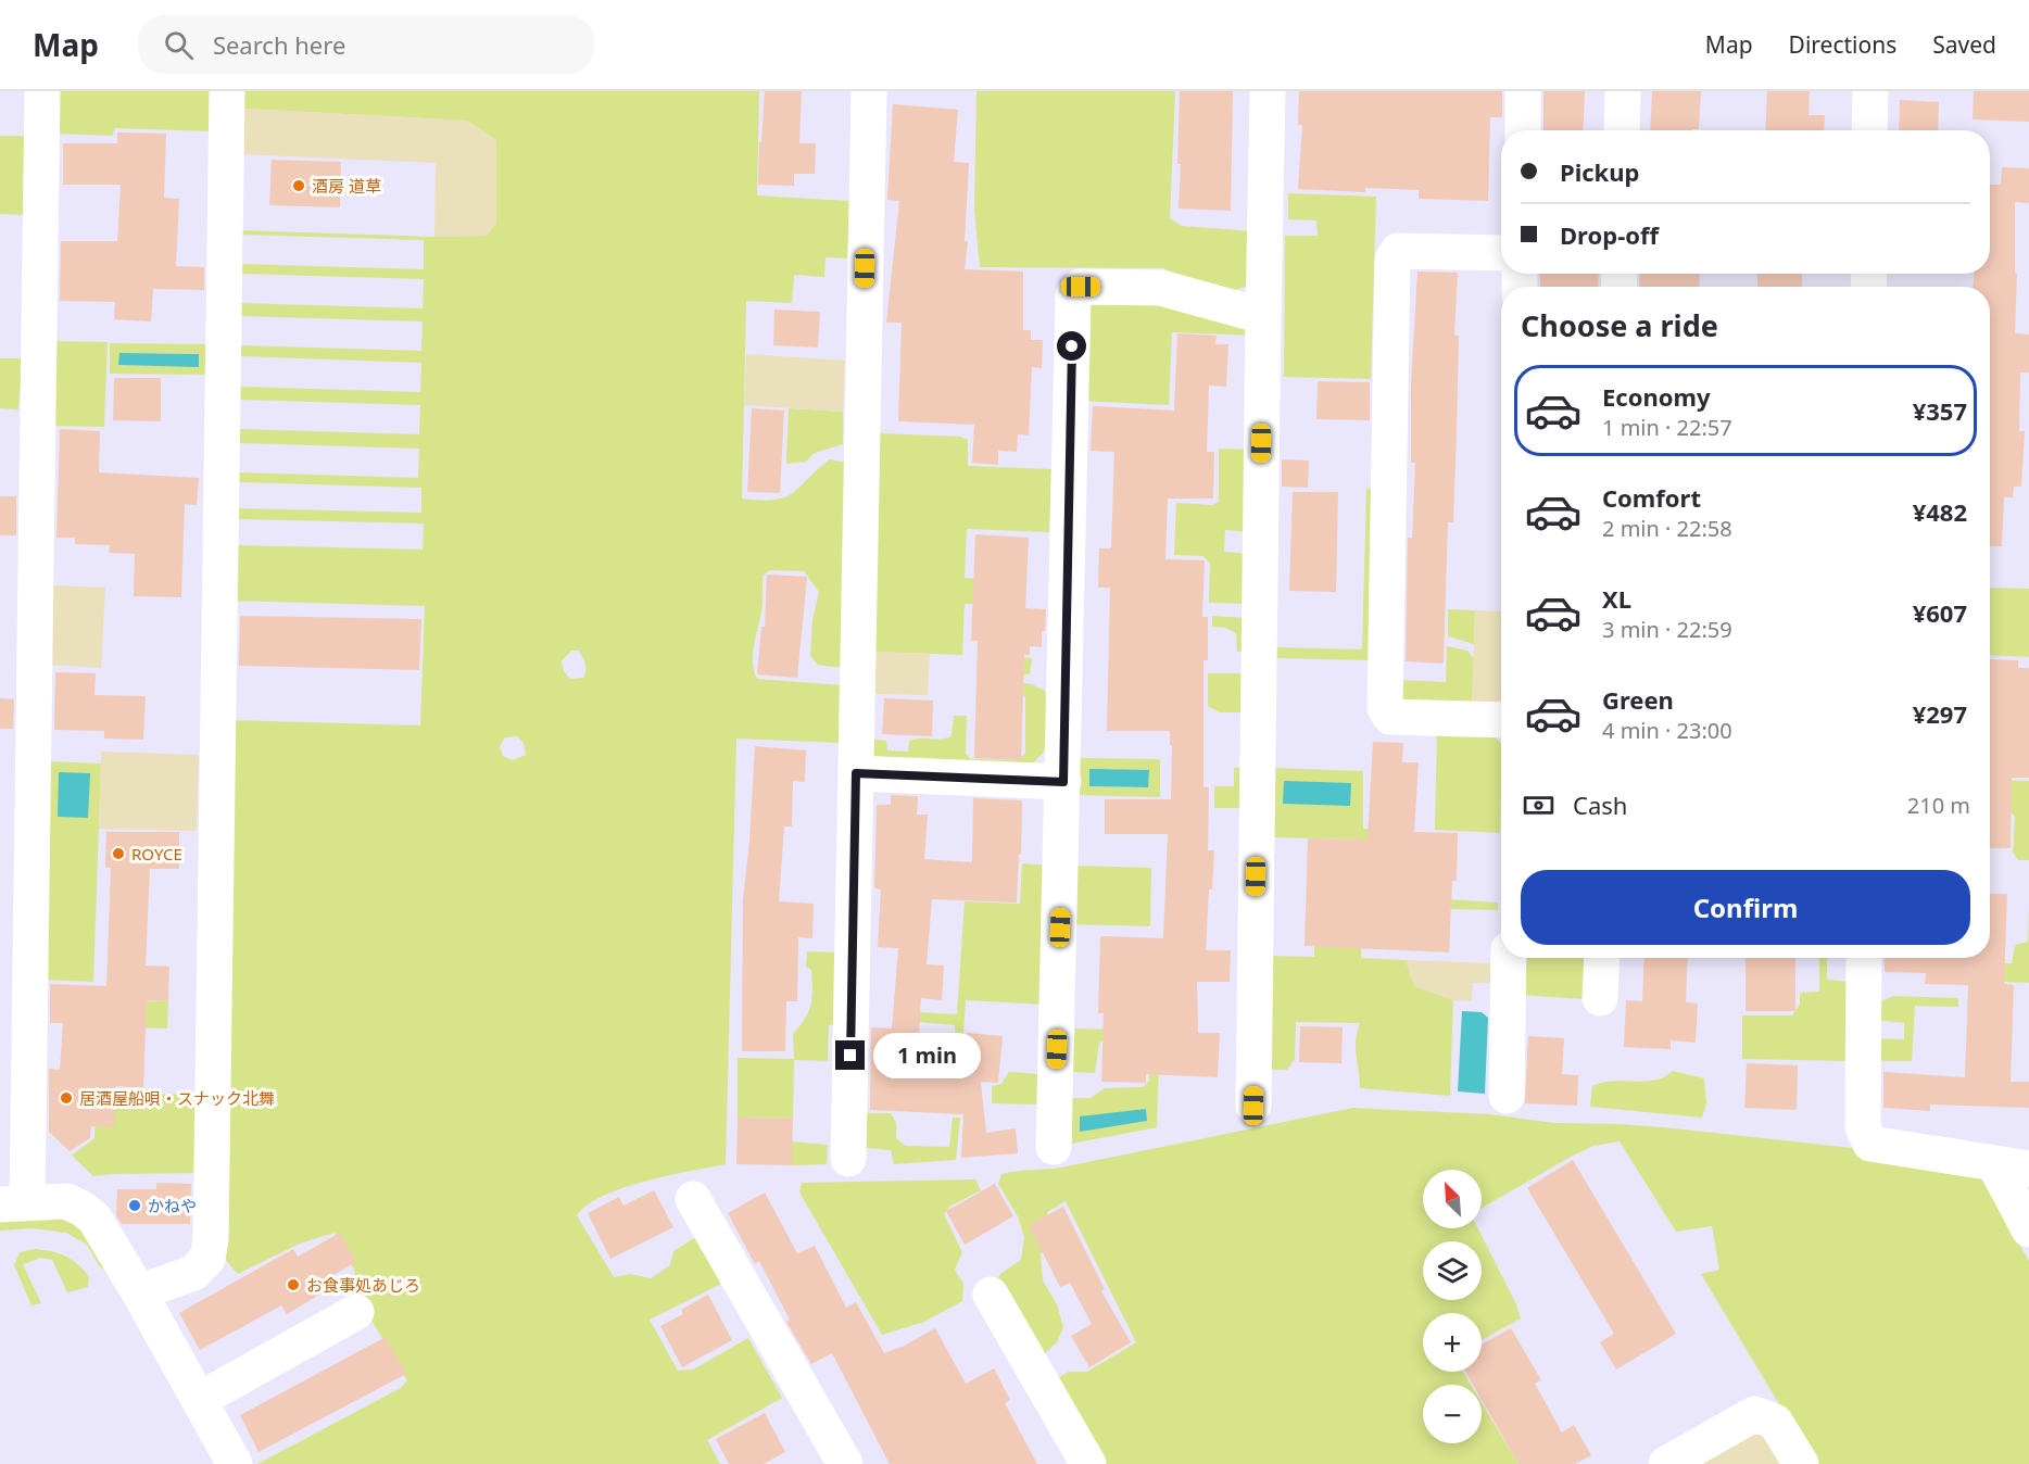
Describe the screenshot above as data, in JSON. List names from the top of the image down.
{
  "places": [
    "酒房 道草",
    "ROYCE",
    "居酒屋船唄・スナック北舞",
    "かねや",
    "お食事処あじろ"
  ],
  "north": "top left",
  "page": {
    "header": "Map",
    "search": "Search here",
    "nav": ["Map", "Directions", "Saved"],
    "banner": ["Pickup", "Drop-off"],
    "heading": "Choose a ride",
    "list": [
      {
        "name": "Economy",
        "note": "1 min · 22:57",
        "value": "¥357"
      },
      {
        "name": "Comfort",
        "note": "2 min · 22:58",
        "value": "¥482"
      },
      {
        "name": "XL",
        "note": "3 min · 22:59",
        "value": "¥607"
      },
      {
        "name": "Green",
        "note": "4 min · 23:00",
        "value": "¥297"
      }
    ],
    "pay": ["Cash", "210 m"],
    "buttons": "Confirm",
    "bubble": "1 min",
    "map_buttons": ["+", "−"]
  }
}
